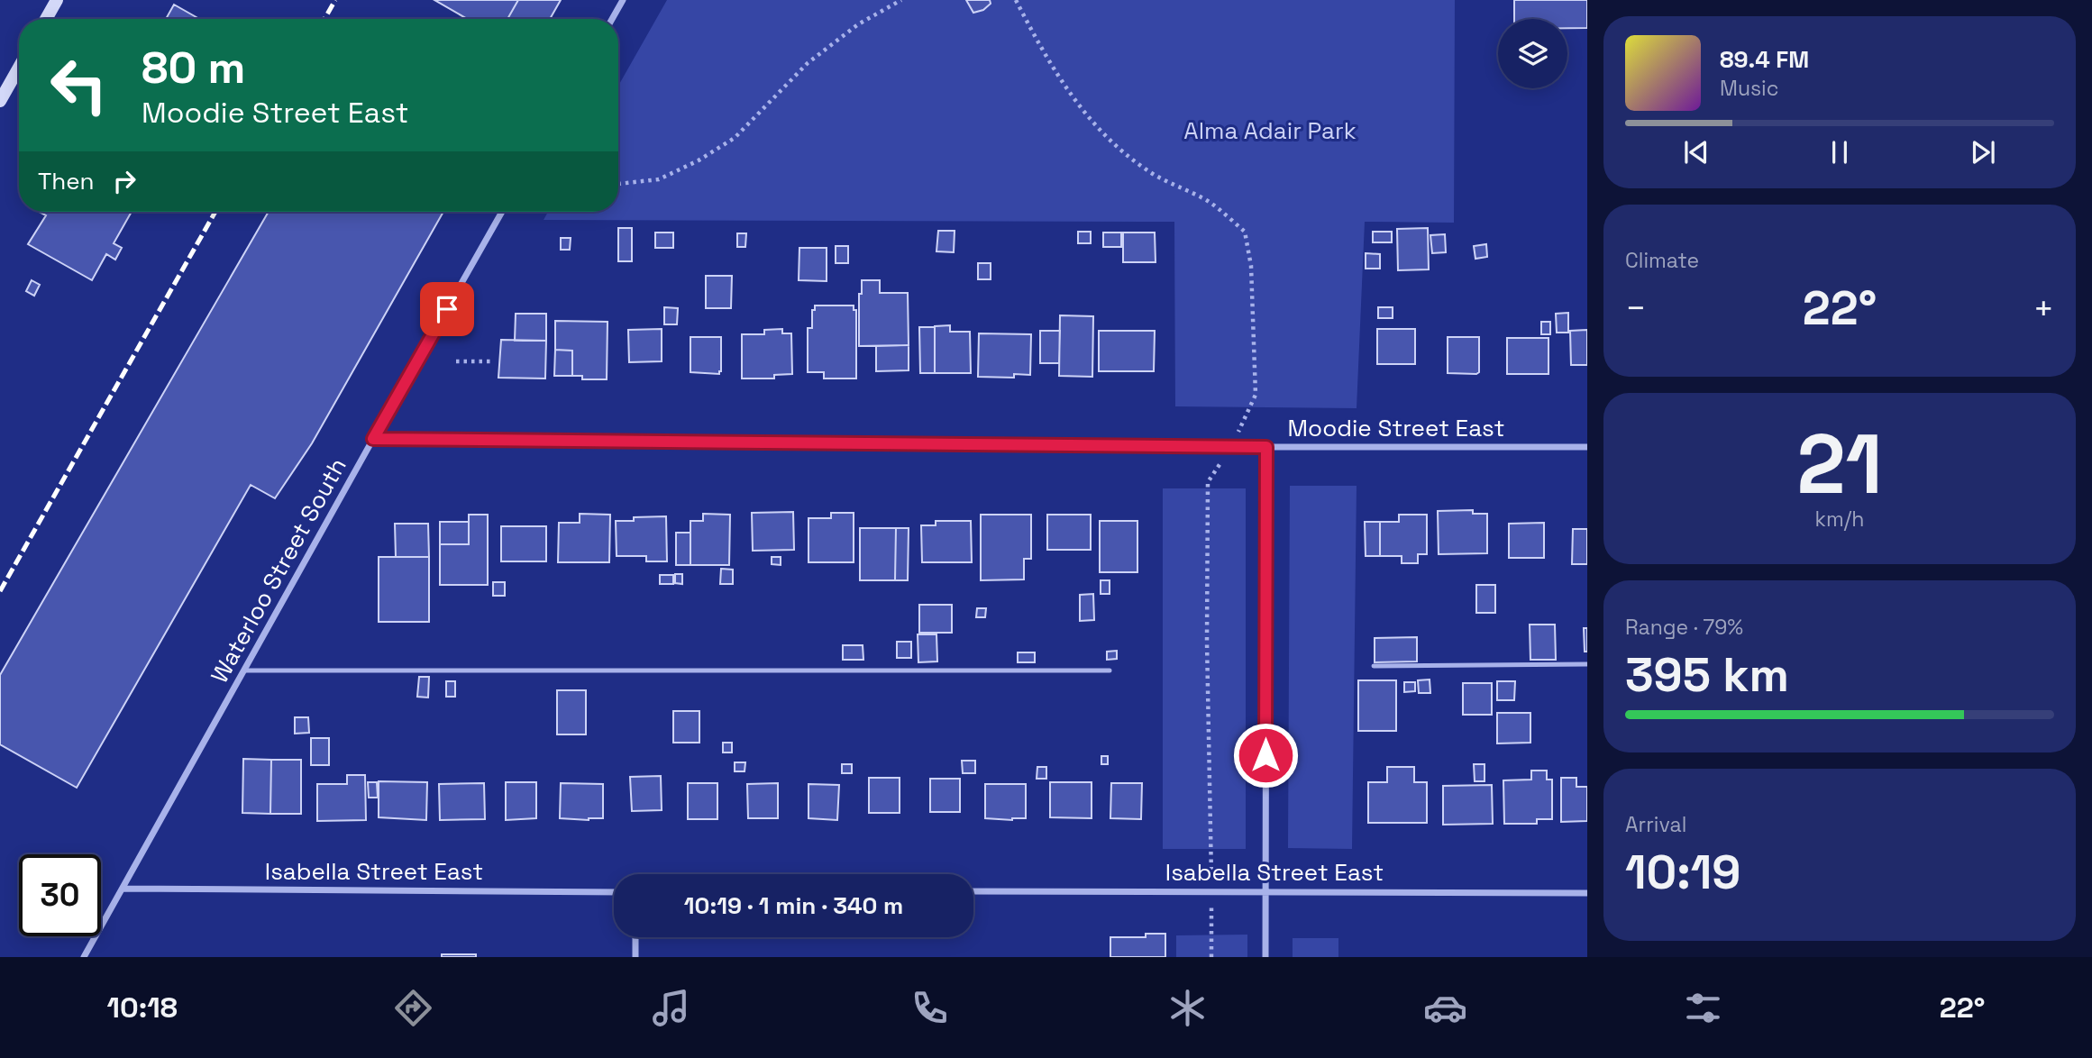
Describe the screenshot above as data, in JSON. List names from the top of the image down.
{
  "streets": {
    "street": ["Moodie Street East", "Waterloo Street South", "Isabella Street East"]
  },
  "crossings": [
    ["Moodie Street East", "Waterloo Street South"],
    ["Waterloo Street South", "Isabella Street East"]
  ],
  "parks": ["Alma Adair Park"],
  "page": {
    "turn": ["80 m", "Moodie Street East"],
    "song": ["89.4 FM", "Music"],
    "then": "Then",
    "tile": [
      "Climate",
      ["21", "km/h"],
      ["Range · 79%", "395 km"],
      ["Arrival", "10:19"]
    ],
    "heat": ["−", "22°", "+"],
    "limit": "30",
    "trip": "10:19 · 1 min · 340 m",
    "tabs": ["10:18", "22°"]
  }
}
